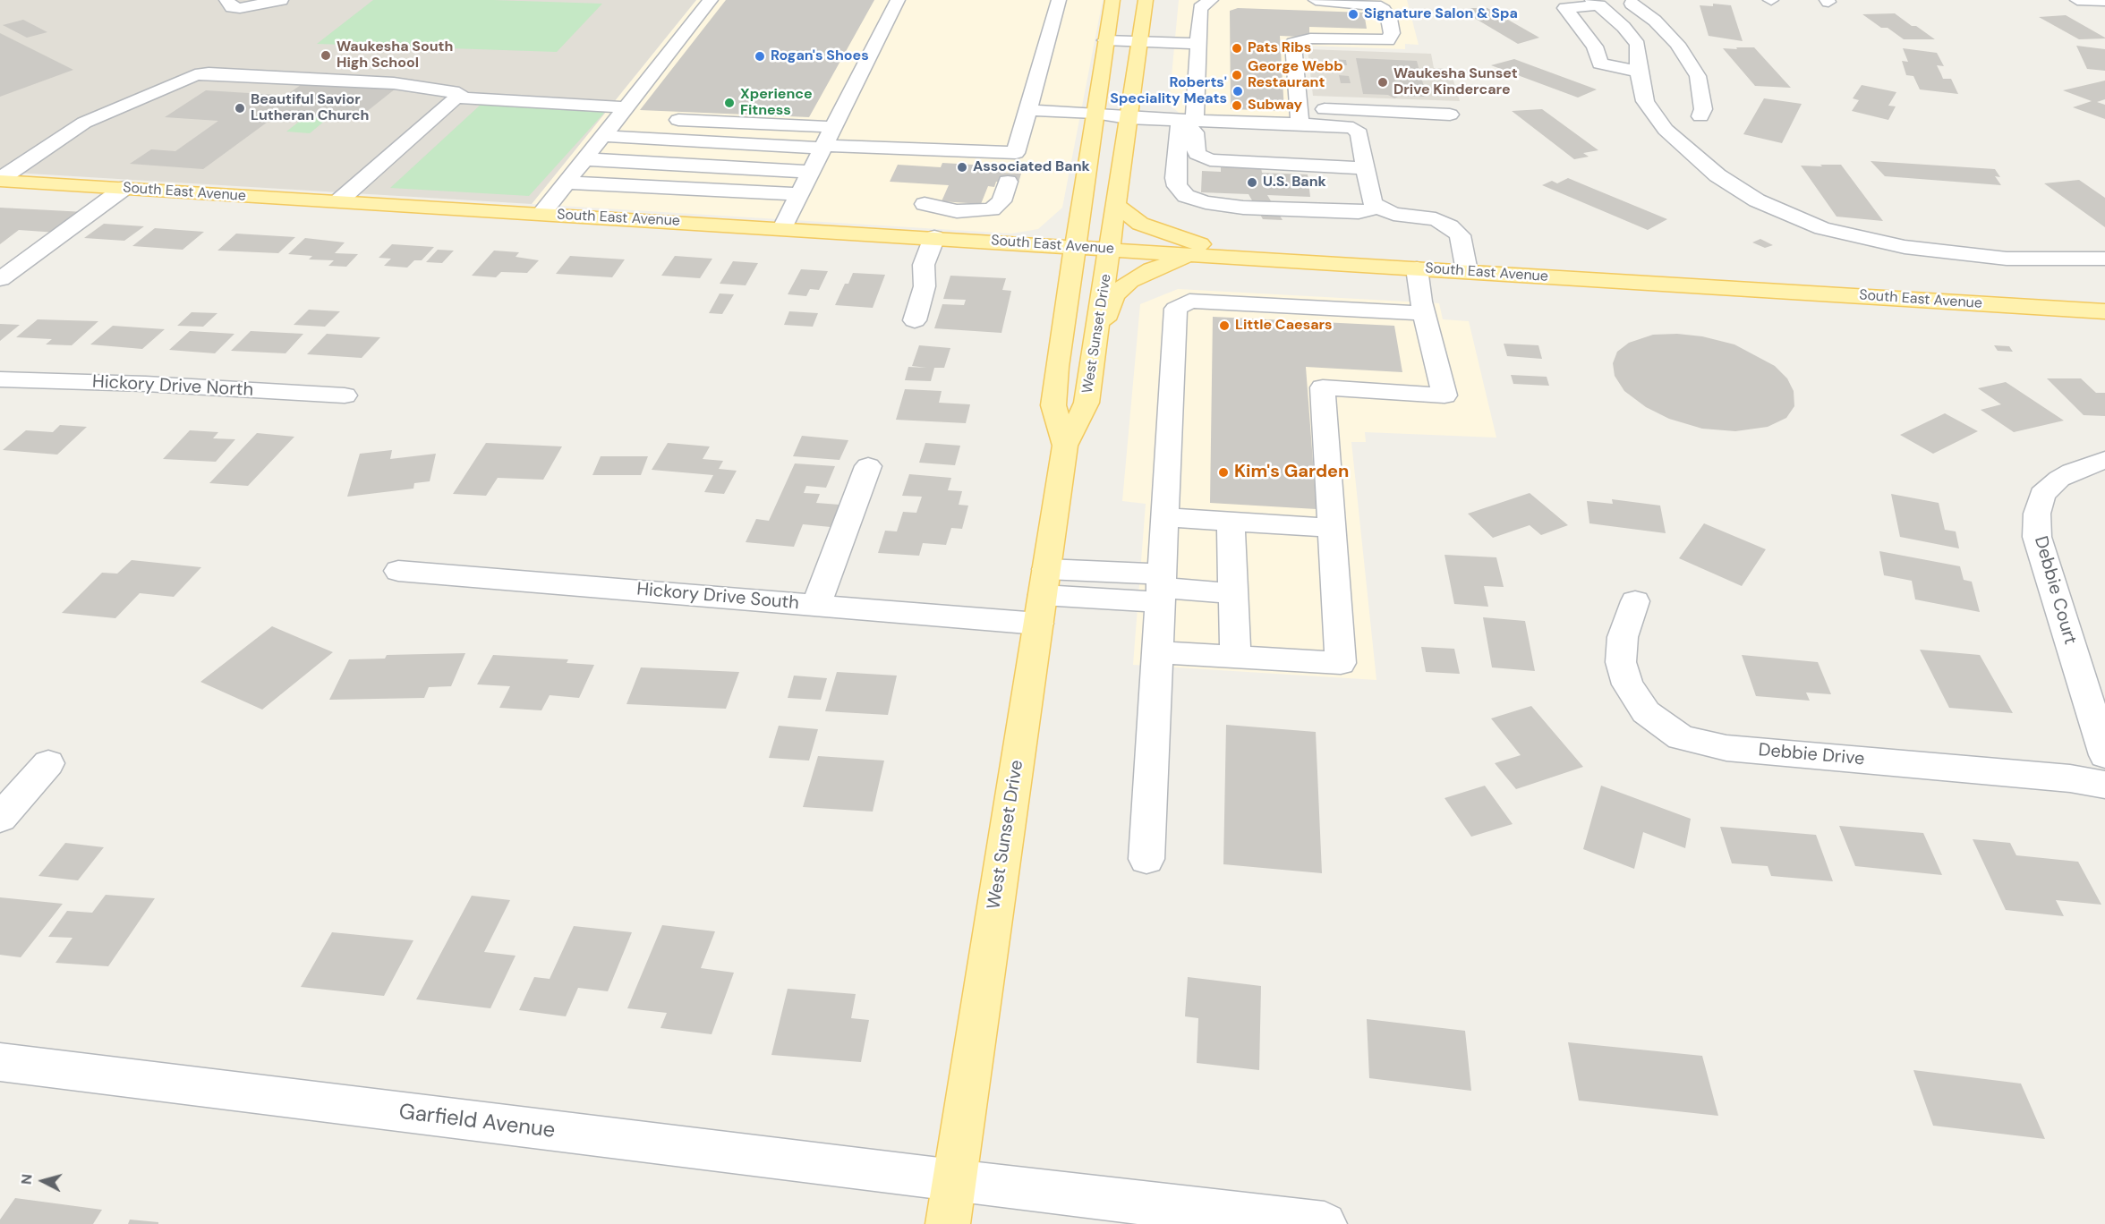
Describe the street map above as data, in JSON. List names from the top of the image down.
{
  "streets": {
    "main road": ["South East Avenue", "West Sunset Drive"],
    "street": [
      "Hickory Drive North",
      "Debbie Court",
      "Hickory Drive South",
      "Debbie Drive",
      "Garfield Avenue"
    ]
  },
  "crossings": [
    ["South East Avenue", "West Sunset Drive"],
    ["West Sunset Drive", "Hickory Drive South"],
    ["West Sunset Drive", "Garfield Avenue"]
  ],
  "places": [
    "Signature Salon & Spa",
    "Pats Ribs",
    "Waukesha South High School",
    "Rogan's Shoes",
    "George Webb Restaurant",
    "Waukesha Sunset Drive Kindercare",
    "Roberts' Speciality Meats",
    "Xperience Fitness",
    "Subway",
    "Beautiful Savior Lutheran Church",
    "Associated Bank",
    "U.S. Bank",
    "Little Caesars",
    "Kim's Garden"
  ],
  "north": "left"
}
